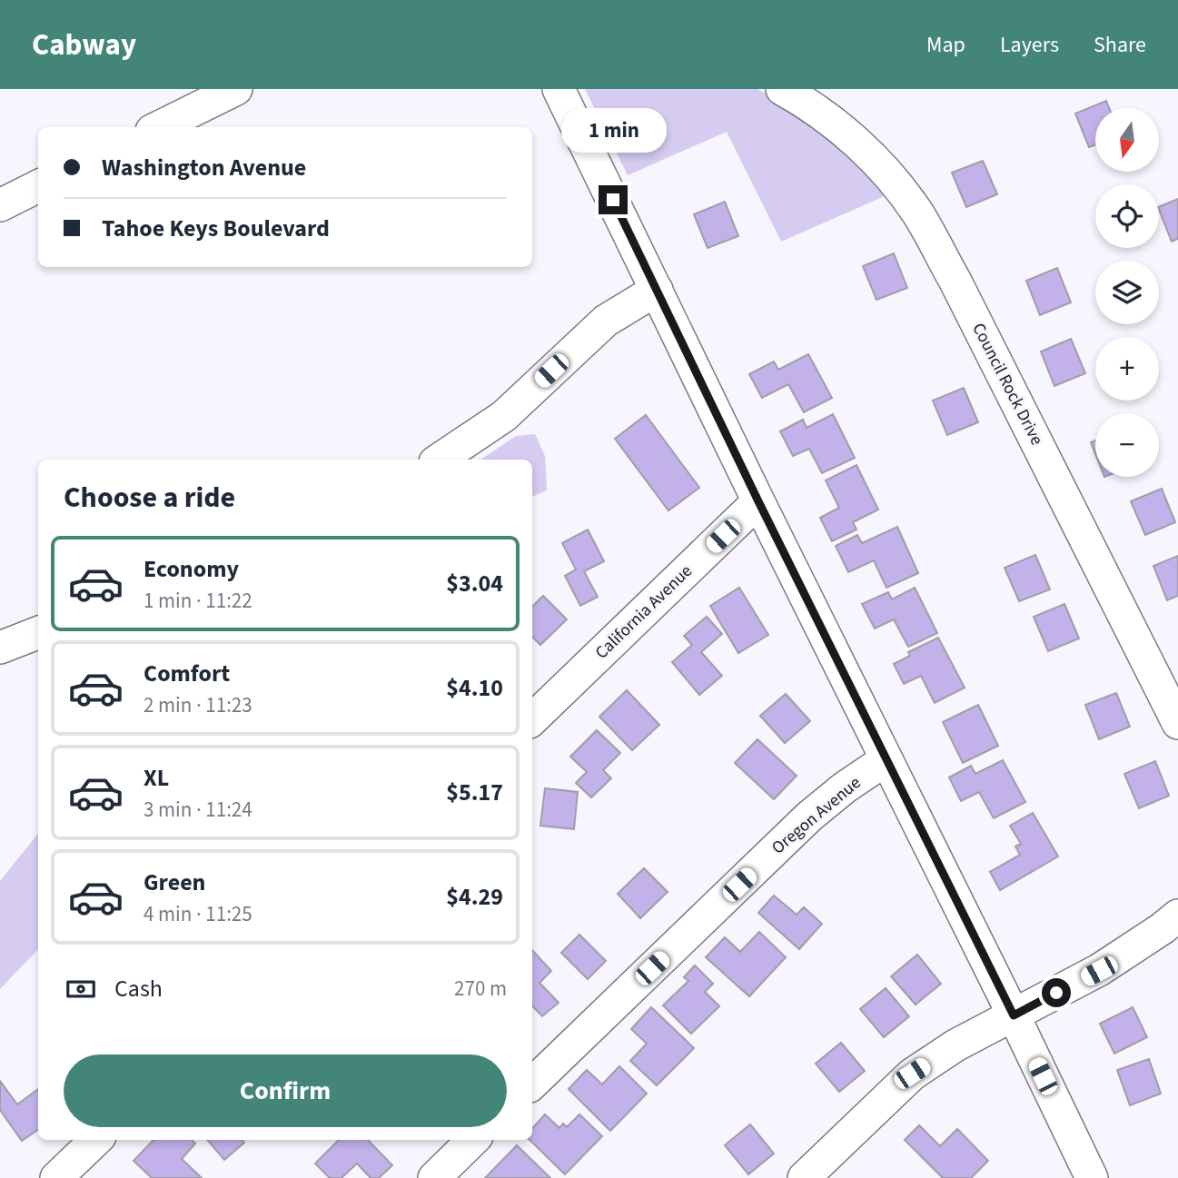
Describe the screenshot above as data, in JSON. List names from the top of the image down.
{
  "streets": {
    "street": ["Council Rock Drive", "California Avenue", "Oregon Avenue"]
  },
  "north": "bottom",
  "page": {
    "header": "Cabway",
    "nav": ["Map", "Layers", "Share"],
    "map_buttons": ["+", "−"],
    "bubble": "1 min",
    "banner": ["Washington Avenue", "Tahoe Keys Boulevard"],
    "heading": "Choose a ride",
    "list": [
      {
        "name": "Economy",
        "note": "1 min · 11:22",
        "value": "$3.04"
      },
      {
        "name": "Comfort",
        "note": "2 min · 11:23",
        "value": "$4.10"
      },
      {
        "name": "XL",
        "note": "3 min · 11:24",
        "value": "$5.17"
      },
      {
        "name": "Green",
        "note": "4 min · 11:25",
        "value": "$4.29"
      }
    ],
    "pay": ["Cash", "270 m"],
    "buttons": "Confirm"
  }
}
